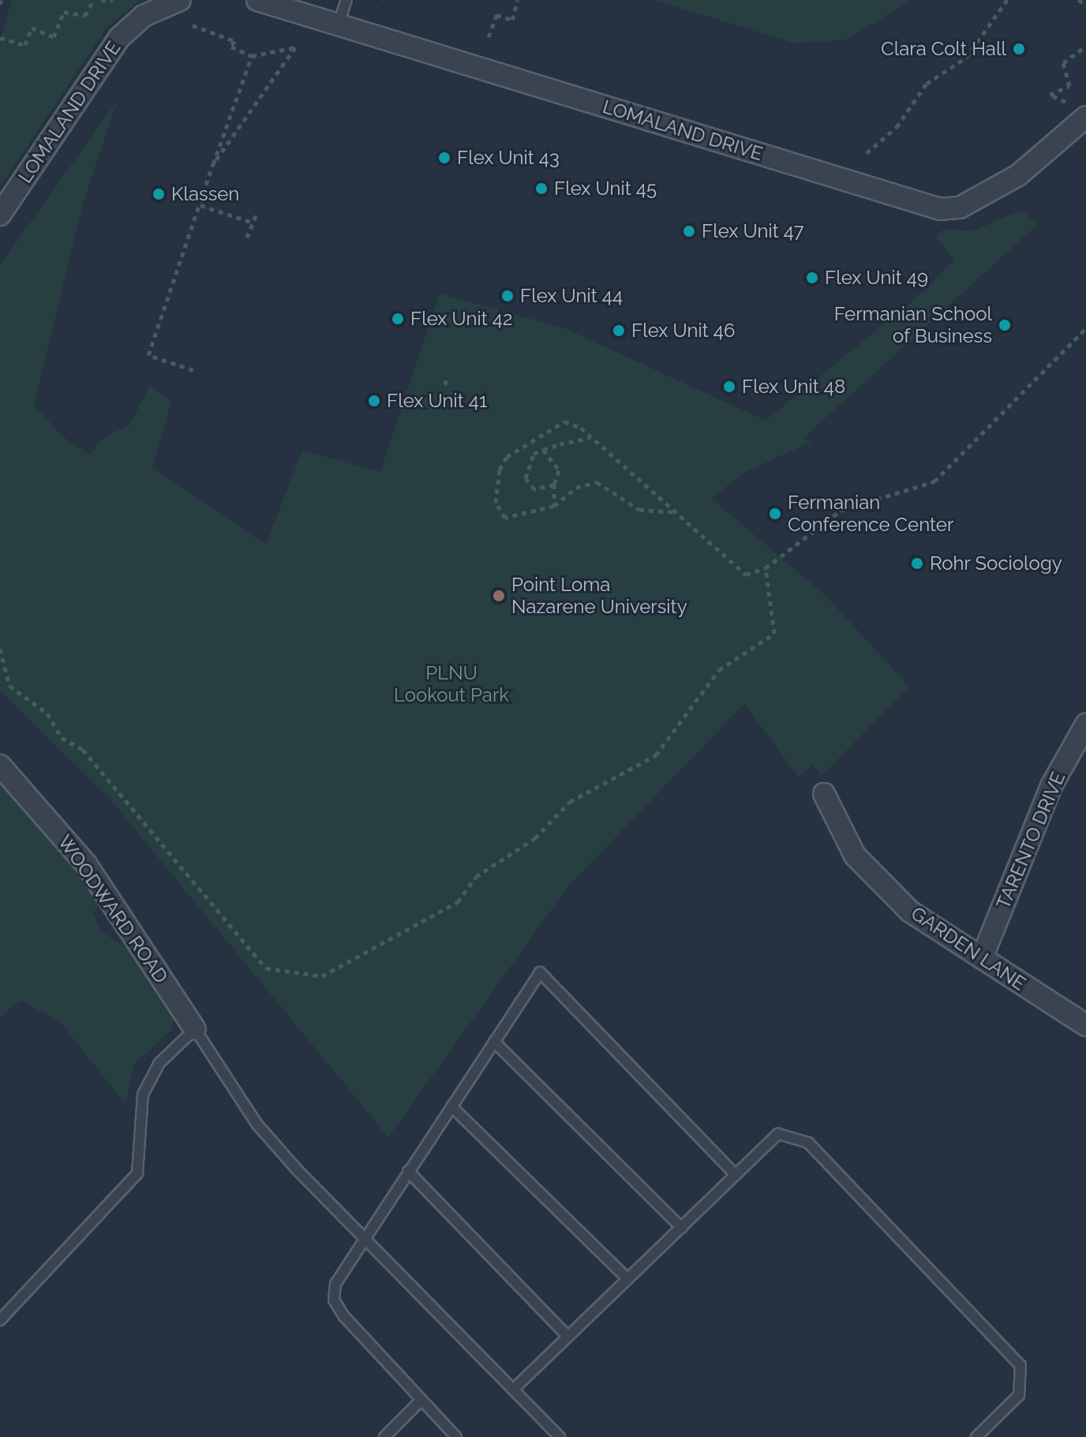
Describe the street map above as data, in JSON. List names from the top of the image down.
{
  "streets": {
    "street": [
      "LOMALAND DRIVE",
      "TARENTO DRIVE",
      "WOODWARD ROAD",
      "GARDEN LANE"
    ]
  },
  "crossings": [
    ["TARENTO DRIVE", "GARDEN LANE"]
  ],
  "parks": ["PLNU Lookout Park"],
  "places": [
    "Clara Colt Hall",
    "Flex Unit 43",
    "Flex Unit 45",
    "Klassen",
    "Flex Unit 47",
    "Flex Unit 49",
    "Flex Unit 44",
    "Flex Unit 42",
    "Fermanian School of Business",
    "Flex Unit 46",
    "Flex Unit 48",
    "Flex Unit 41",
    "Fermanian Conference Center",
    "Rohr Sociology",
    "Point Loma Nazarene University"
  ]
}
